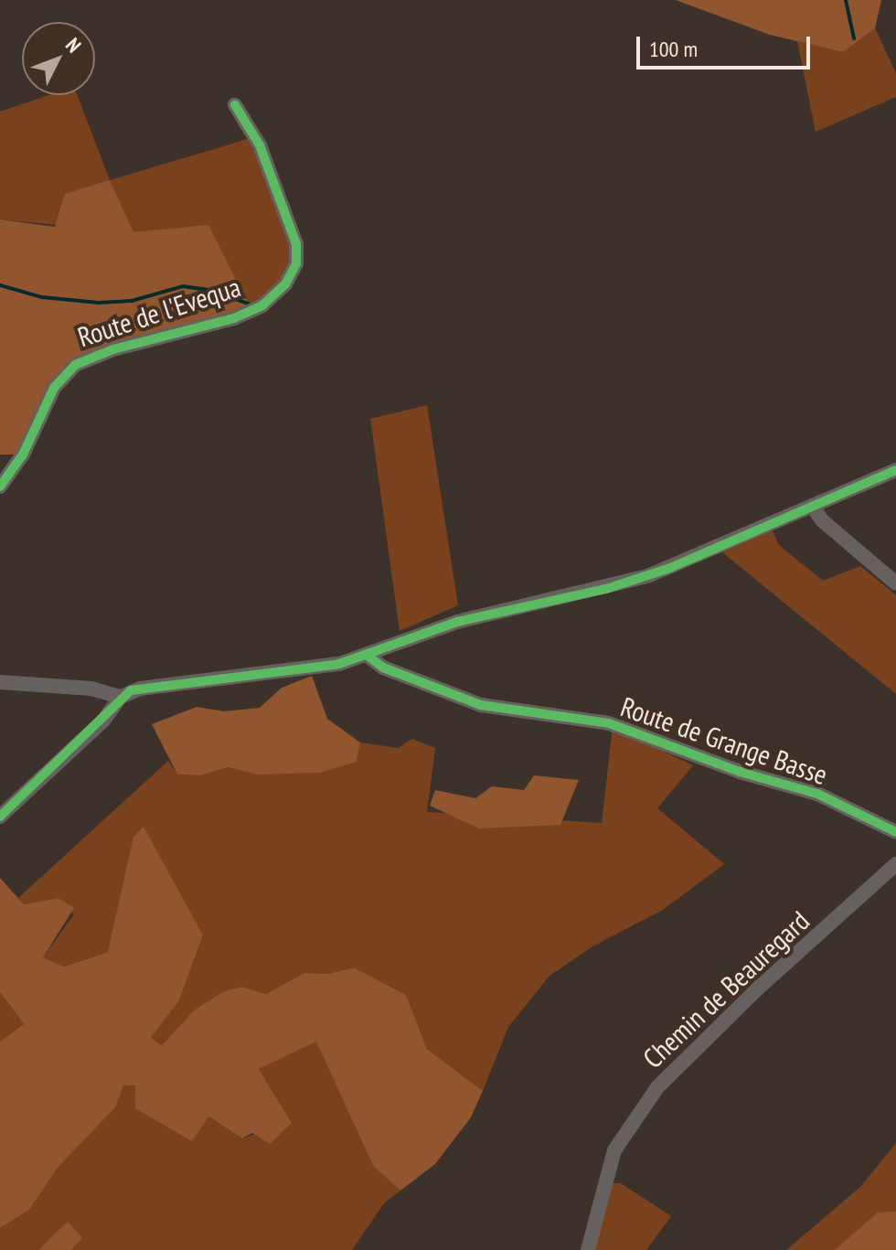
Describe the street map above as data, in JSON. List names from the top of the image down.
{
  "streets": {
    "street": ["Route de l'Evequa", "Route de Grange Basse", "Chemin de Beauregard"]
  },
  "scale_bar": "100 m",
  "north": "top right"
}
